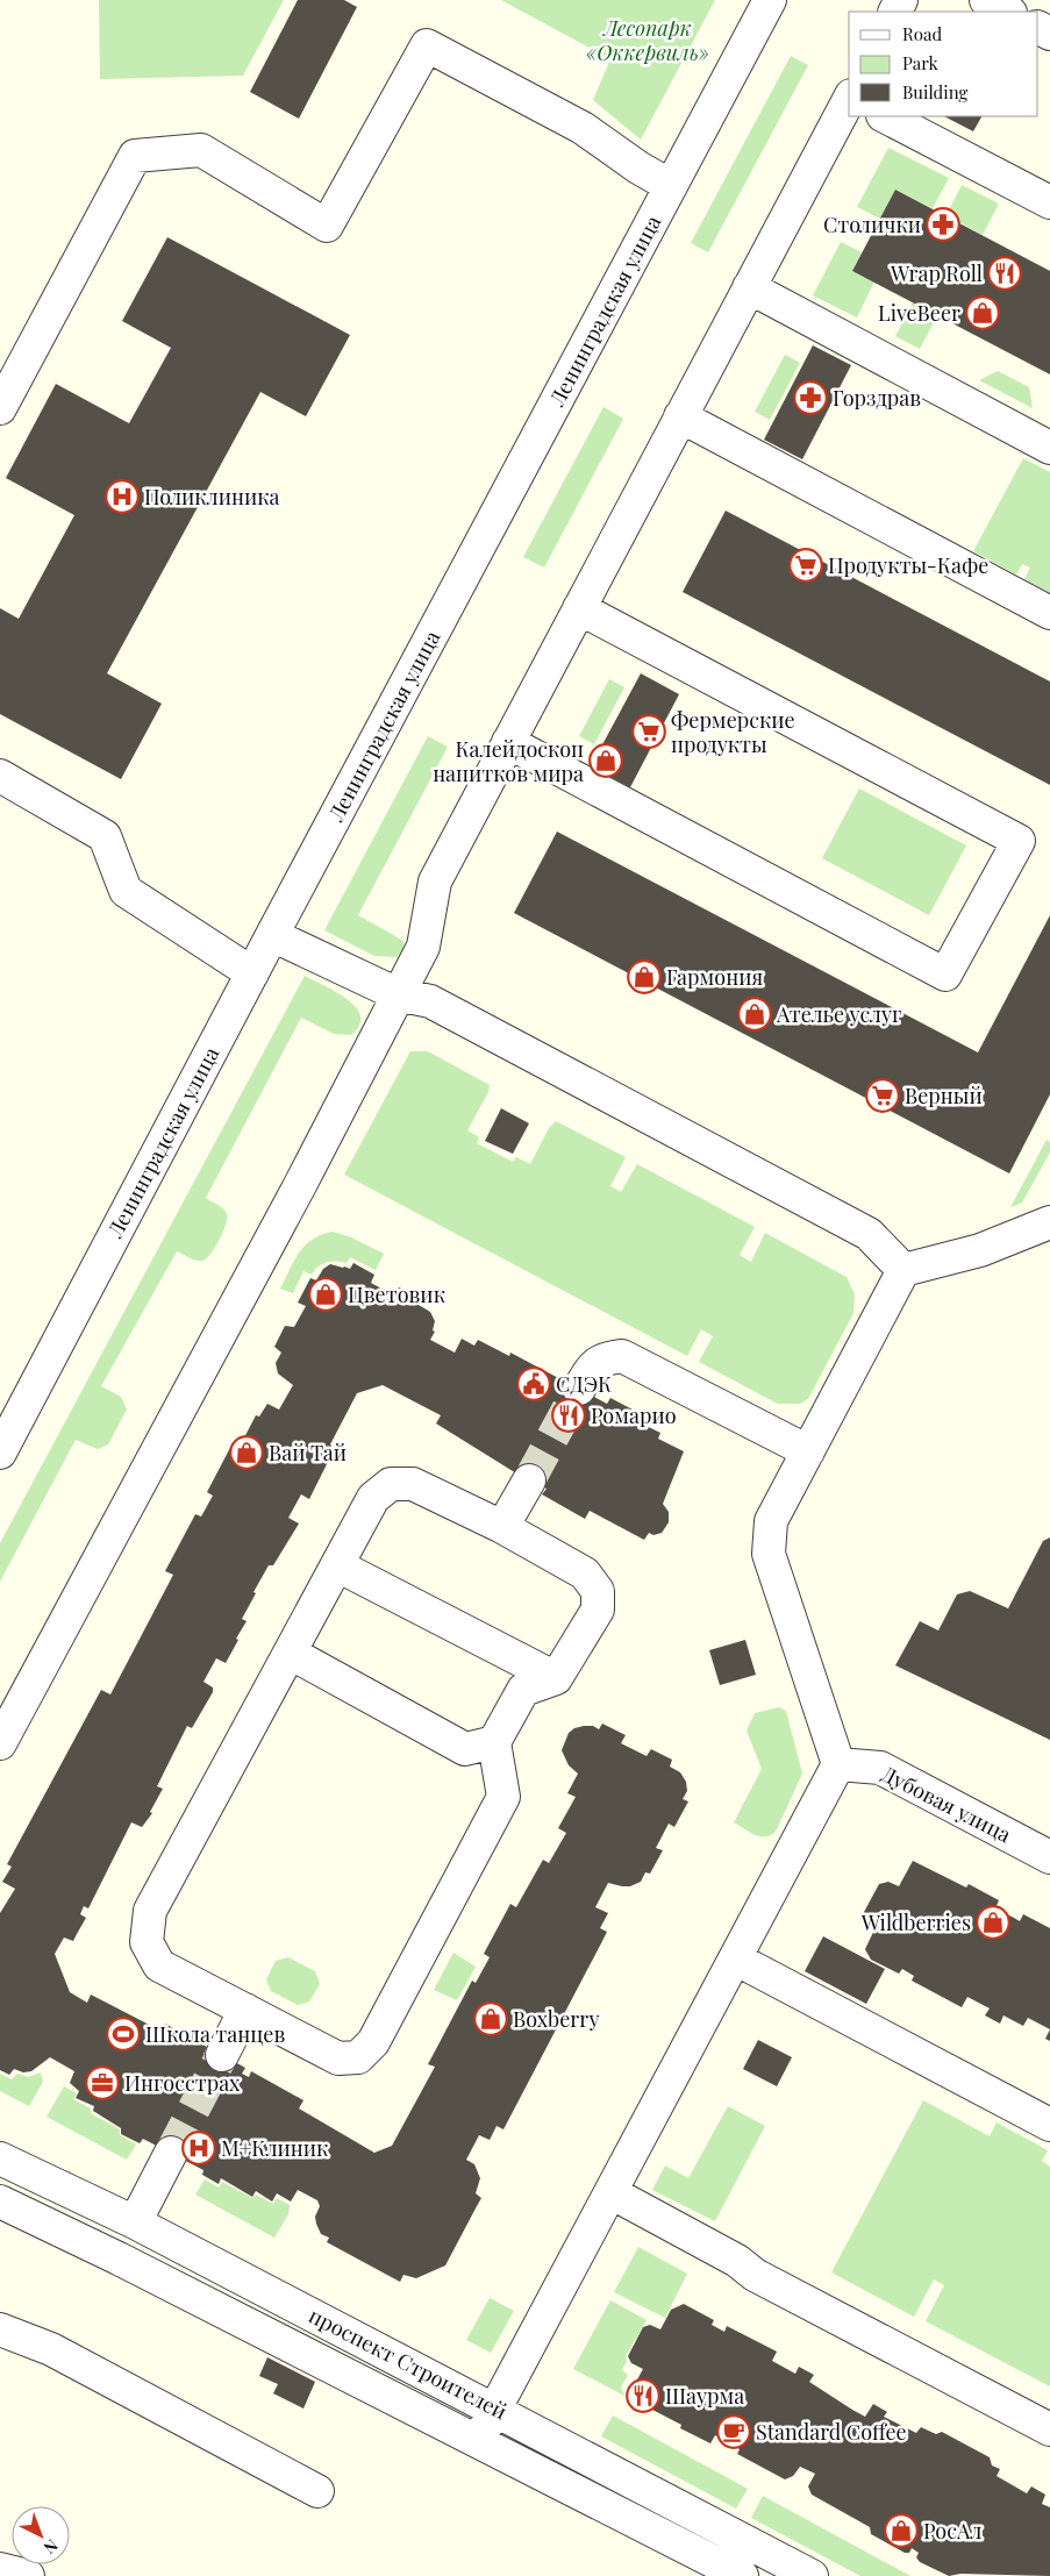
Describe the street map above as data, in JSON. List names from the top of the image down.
{
  "streets": {
    "street": ["Ленинградская улица", "Дубовая улица", "проспект Строителей"]
  },
  "parks": ["Лесопарк «Оккервиль»"],
  "places": {
    "pharmacy": ["Столички", "Горздрав"],
    "restaurant": ["Wrap Roll", "Ромарио", "Шаурма"],
    "shop": [
      "LiveBeer",
      "Калейдоскоп напитков мира",
      "Гармония",
      "Ателье услуг",
      "Цветовик",
      "Вай Тай",
      "Wildberries",
      "Boxberry",
      "РосАл"
    ],
    "hospital": ["Поликлиника", "М+Клиник"],
    "supermarket": ["Продукты-Кафе", "Фермерские продукты", "Верный"],
    "public building": ["СДЭК"],
    "sports": ["Школа танцев"],
    "office": ["Ингосстрах"],
    "cafe": ["Standard Coffee"]
  },
  "legend": ["Road", "Park", "Building"],
  "north": "bottom right"
}
